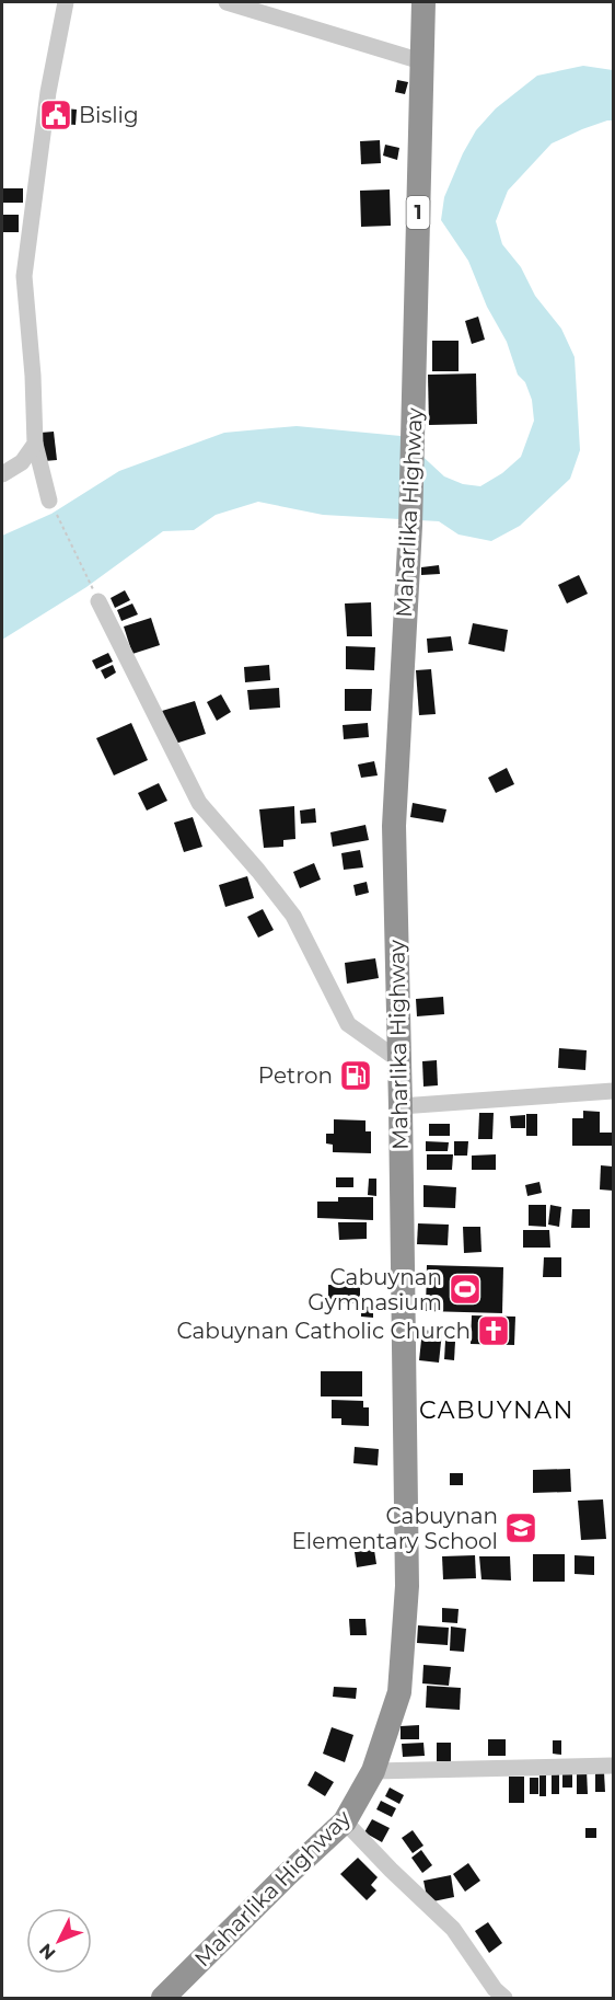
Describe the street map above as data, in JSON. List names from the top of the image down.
{
  "streets": {
    "highway": ["1", "Maharlika Highway"]
  },
  "districts": ["CABUYNAN"],
  "places": {
    "public building": ["Bislig"],
    "fuel station": ["Petron"],
    "sports": ["Cabuynan Gymnasium"],
    "church": ["Cabuynan Catholic Church"],
    "school or university": ["Cabuynan Elementary School"]
  },
  "north": "bottom left"
}
